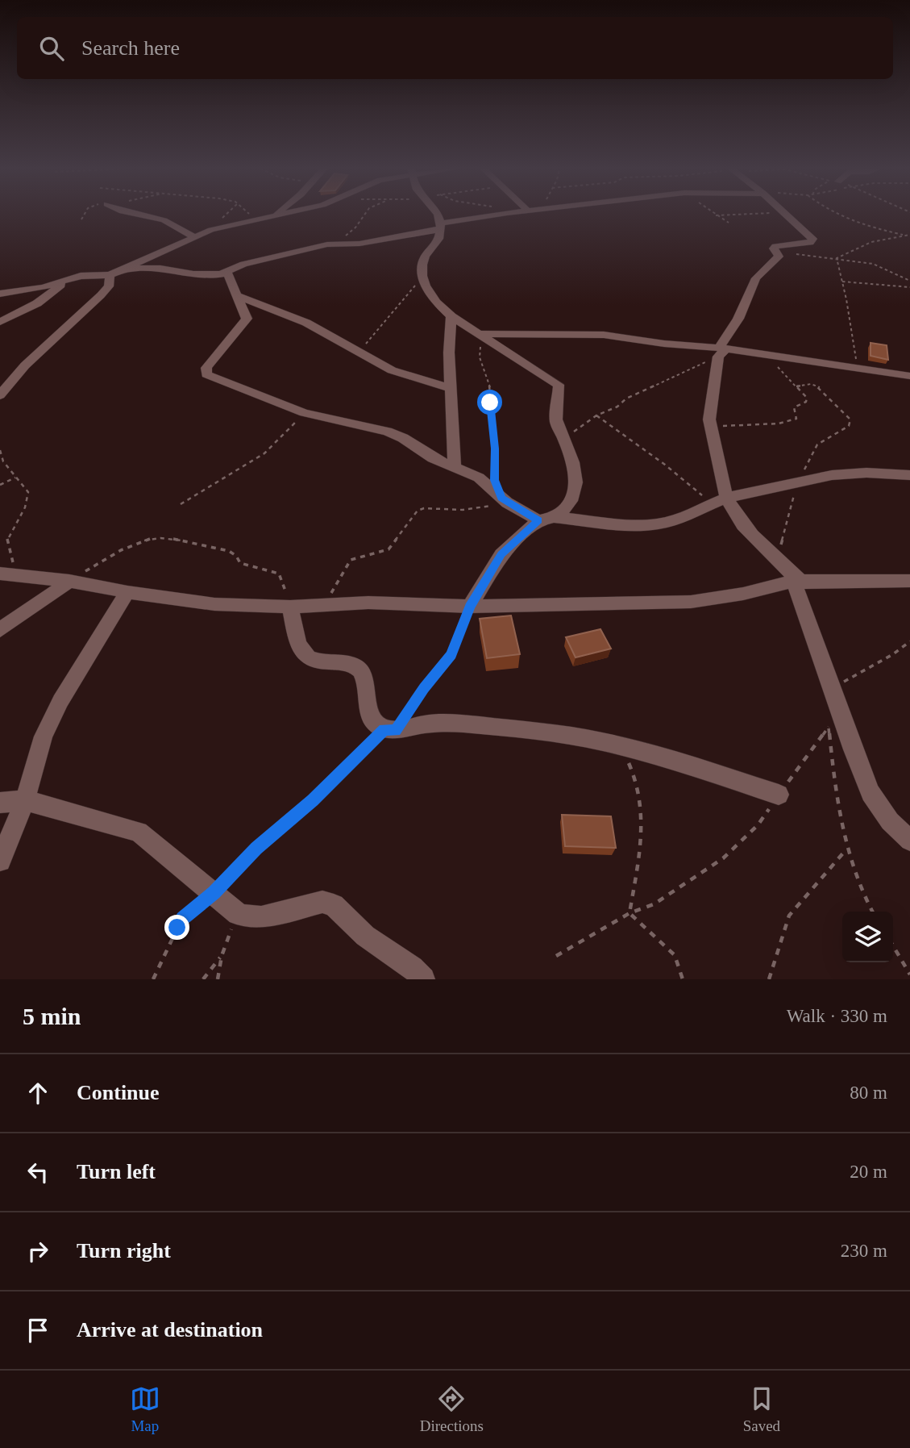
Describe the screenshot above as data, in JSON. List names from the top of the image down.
{
  "page": {
    "search": "Search here",
    "heading": ["5 min", "Walk · 330 m"],
    "list": [
      ["Continue", "80 m"],
      ["Turn left", "20 m"],
      ["Turn right", "230 m"],
      "Arrive at destination"
    ],
    "nav": ["Map", "Directions", "Saved"]
  }
}
